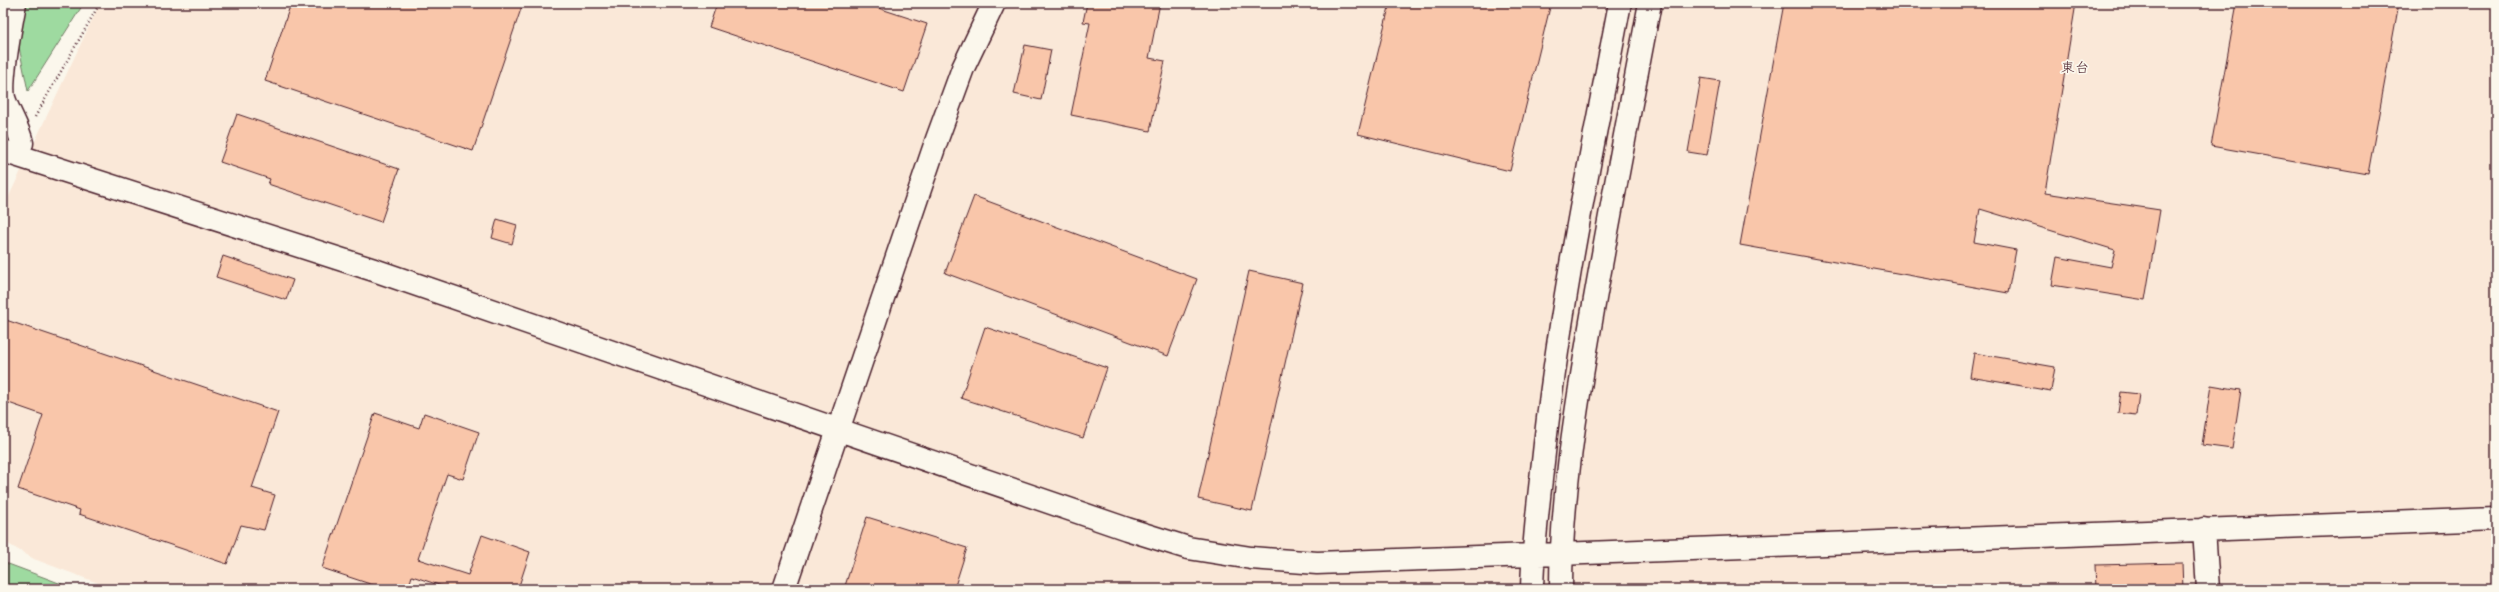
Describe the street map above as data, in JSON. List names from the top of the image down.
{
  "districts": ["東台"]
}
